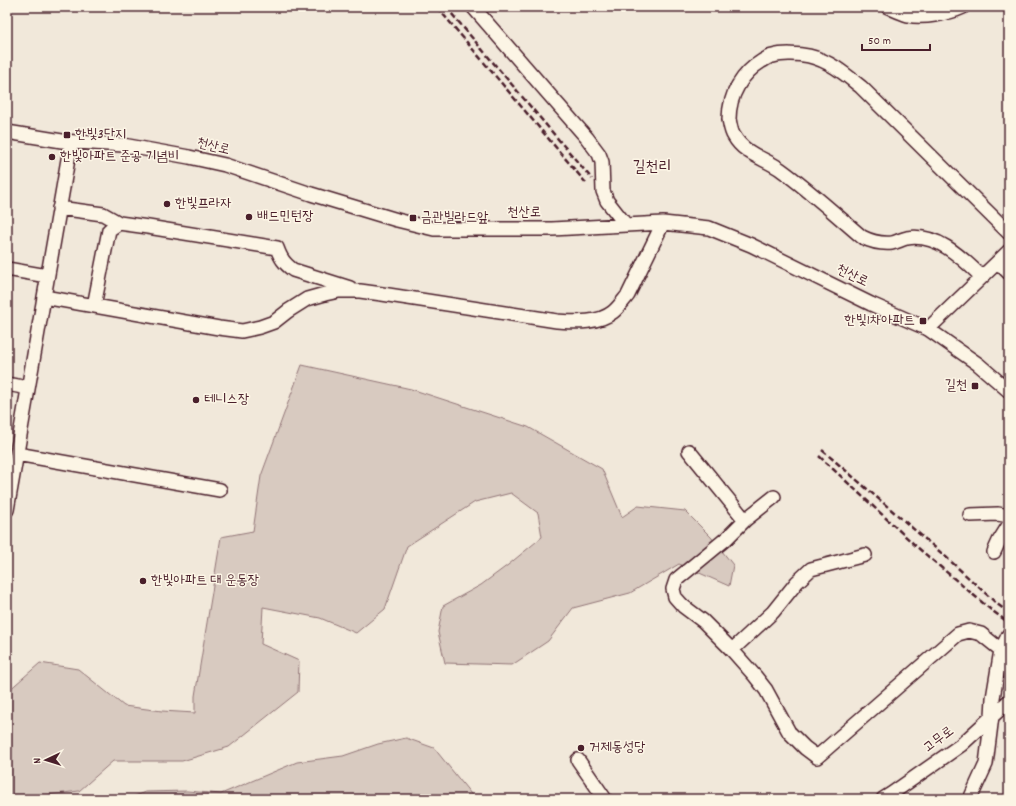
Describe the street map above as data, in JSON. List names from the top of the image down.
{
  "streets": {
    "street": ["천산로", "고무로"]
  },
  "districts": ["길천리"],
  "places": {
    "transit": [
      "한빛3단지",
      "금관빌라드앞",
      "한빛1차아파트",
      "길천"
    ],
    "other": [
      "한빛아파트 준공 기념비",
      "한빛프라자",
      "배드민턴장",
      "테니스장",
      "한빛아파트 대 운동장",
      "거제동성당"
    ]
  },
  "scale_bar": "50 m",
  "north": "left"
}
